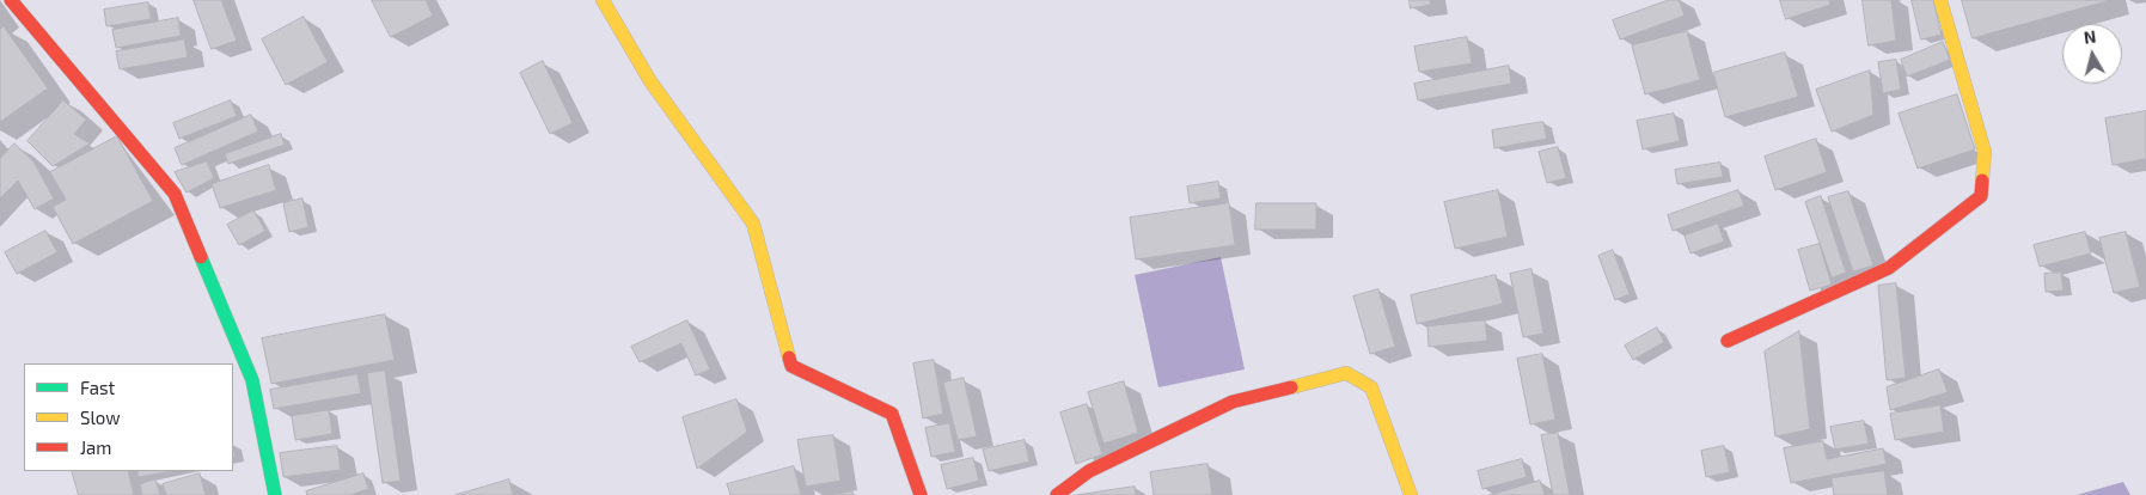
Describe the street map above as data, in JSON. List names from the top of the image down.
{
  "legend": ["Fast", "Slow", "Jam"],
  "north": "top"
}
